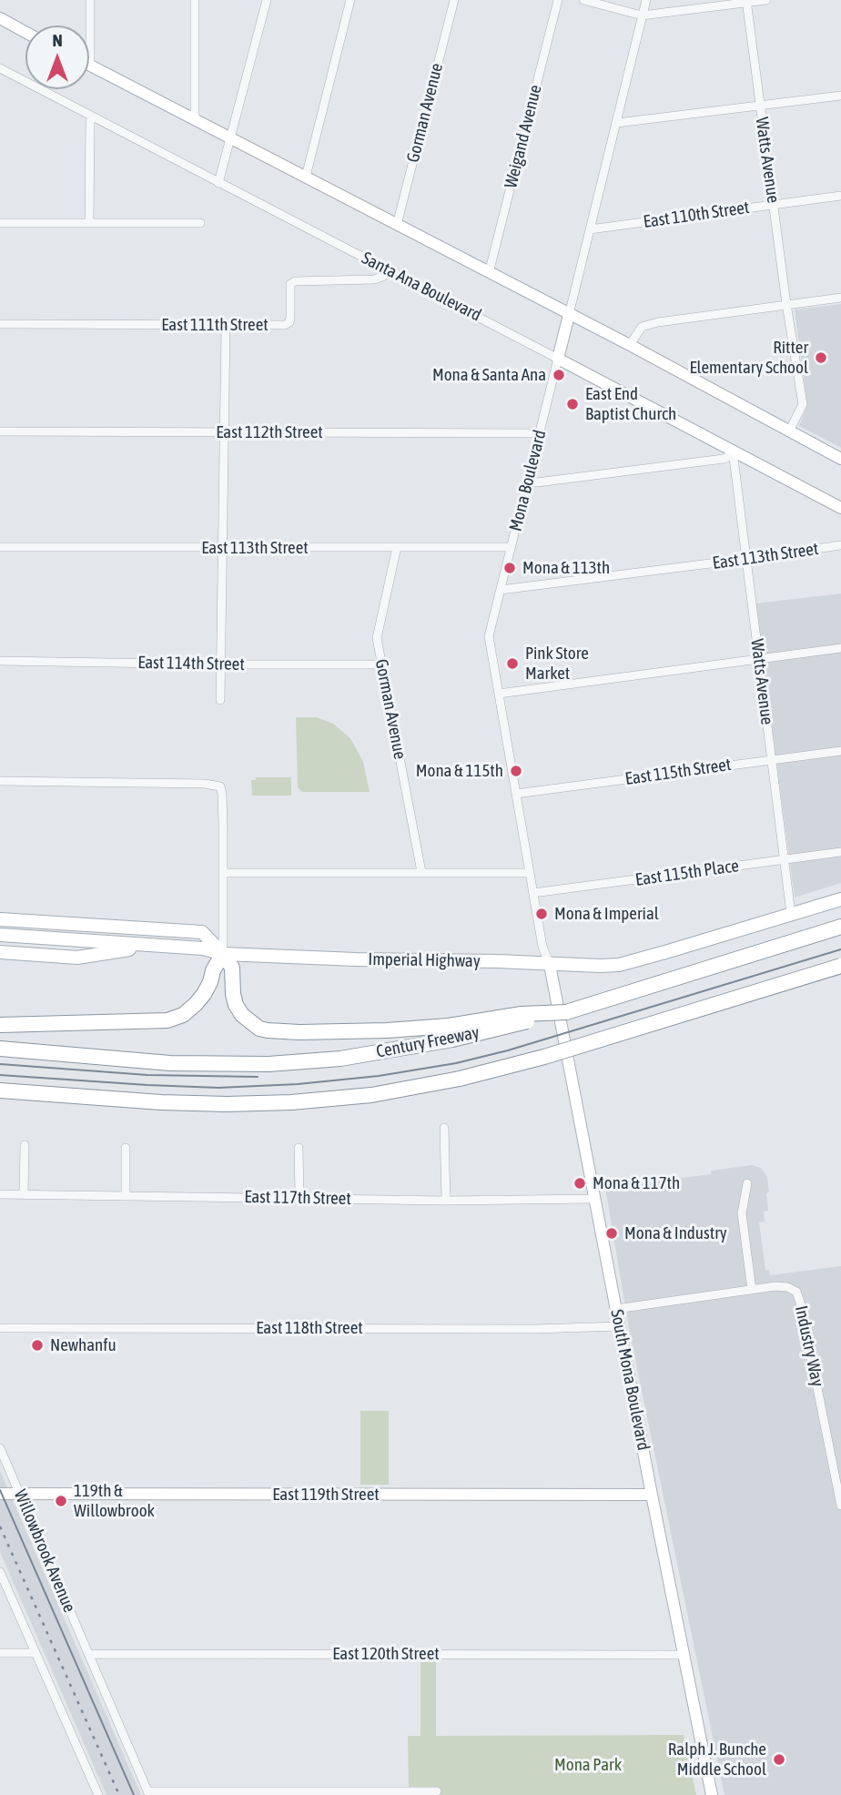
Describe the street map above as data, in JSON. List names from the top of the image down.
{
  "streets": {
    "highway": ["Century Freeway"],
    "main road": ["Imperial Highway"],
    "street": [
      "Gorman Avenue",
      "Weigand Avenue",
      "Watts Avenue",
      "East 110th Street",
      "Santa Ana Boulevard",
      "East 111th Street",
      "East 112th Street",
      "Mona Boulevard",
      "East 113th Street",
      "East 114th Street",
      "East 115th Street",
      "East 115th Place",
      "East 117th Street",
      "East 118th Street",
      "Industry Way",
      "South Mona Boulevard",
      "East 119th Street",
      "Willowbrook Avenue",
      "East 120th Street"
    ]
  },
  "crossings": [
    ["Gorman Avenue", "East 113th Street"],
    ["Gorman Avenue", "East 114th Street"],
    ["Watts Avenue", "East 110th Street"],
    ["Watts Avenue", "Santa Ana Boulevard"],
    ["Watts Avenue", "East 113th Street"],
    ["Watts Avenue", "East 115th Street"],
    ["Watts Avenue", "East 115th Place"],
    ["Watts Avenue", "Imperial Highway"],
    ["East 110th Street", "Mona Boulevard"],
    ["Santa Ana Boulevard", "East 111th Street"],
    ["Santa Ana Boulevard", "Mona Boulevard"],
    ["East 112th Street", "Mona Boulevard"],
    ["Mona Boulevard", "East 113th Street"],
    ["Mona Boulevard", "East 115th Street"],
    ["Mona Boulevard", "East 115th Place"],
    ["Mona Boulevard", "Imperial Highway"],
    ["Mona Boulevard", "South Mona Boulevard"],
    ["Imperial Highway", "South Mona Boulevard"],
    ["East 117th Street", "South Mona Boulevard"],
    ["East 118th Street", "South Mona Boulevard"],
    ["Industry Way", "South Mona Boulevard"],
    ["South Mona Boulevard", "East 119th Street"],
    ["South Mona Boulevard", "East 120th Street"],
    ["East 119th Street", "Willowbrook Avenue"],
    ["Willowbrook Avenue", "East 120th Street"]
  ],
  "parks": ["Mona Park"],
  "places": [
    "Ritter Elementary School",
    "Mona & Santa Ana",
    "East End Baptist Church",
    "Mona & 113th",
    "Pink Store Market",
    "Mona & 115th",
    "Mona & Imperial",
    "Mona & 117th",
    "Mona & Industry",
    "Newhanfu",
    "119th & Willowbrook",
    "Ralph J. Bunche Middle School"
  ],
  "north": "top"
}
